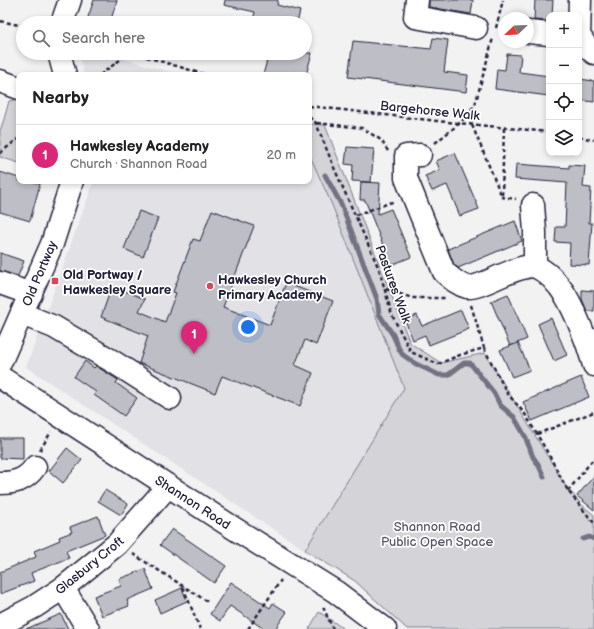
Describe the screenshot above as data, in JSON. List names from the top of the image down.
{
  "streets": {
    "street": ["Old Portway", "Shannon Road", "Glasbury Croft"],
    "path": ["Bargehorse Walk", "Pastures Walk"]
  },
  "crossings": [
    ["Shannon Road", "Glasbury Croft"]
  ],
  "parks": ["Shannon Road Public Open Space"],
  "places": {
    "transit": ["Old Portway / Hawkesley Square"],
    "other": ["Hawkesley Church Primary Academy"]
  },
  "north": "bottom left",
  "page": {
    "map_buttons": ["+", "−"],
    "search": "Search here",
    "heading": "Nearby",
    "list": [
      {
        "mark": "1",
        "name": "Hawkesley Academy",
        "note": "Church · Shannon Road",
        "value": "20 m"
      }
    ],
    "pins": "1"
  }
}
